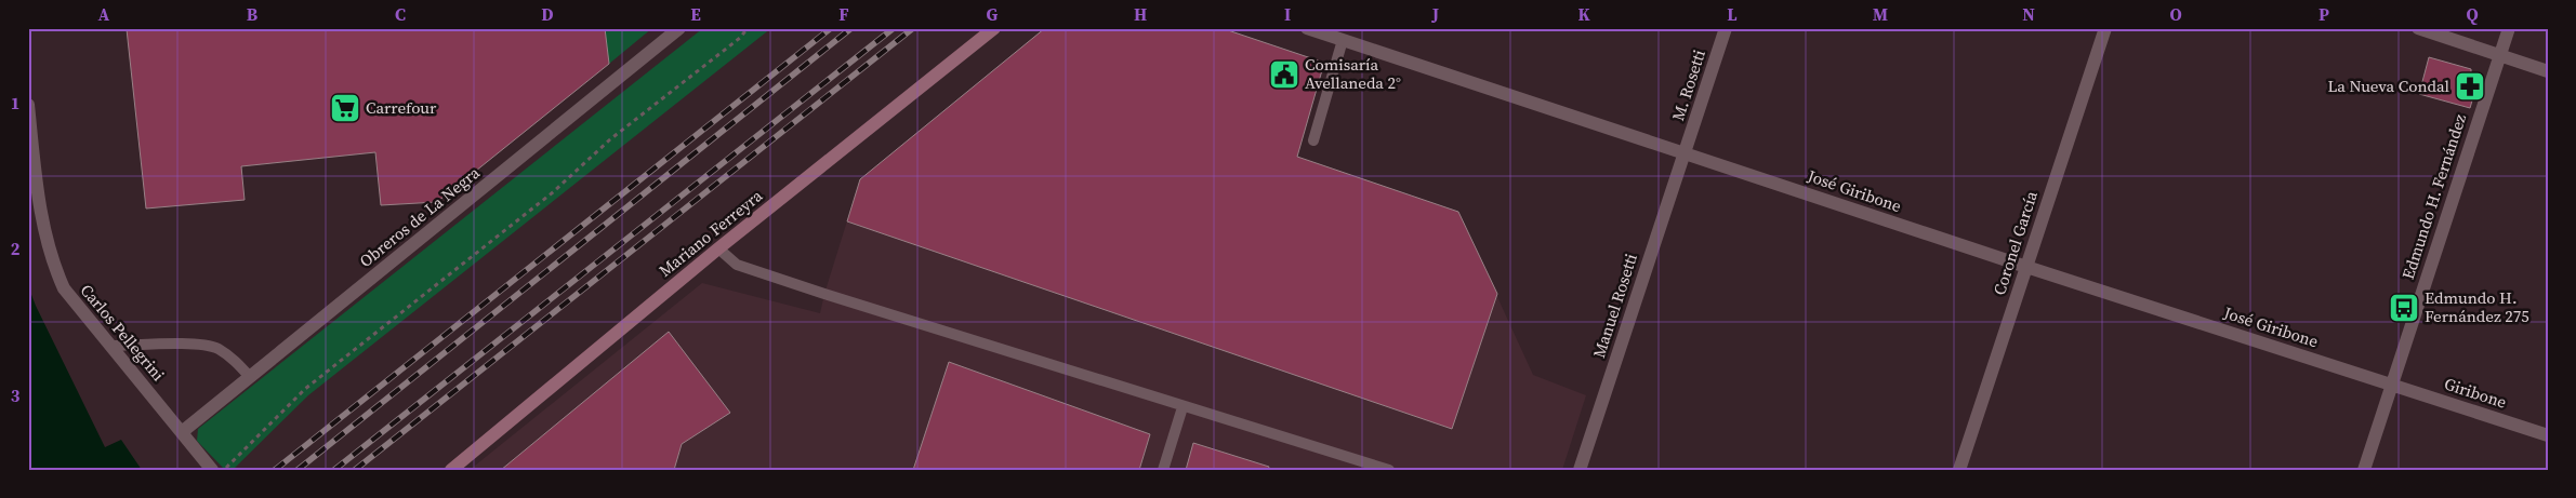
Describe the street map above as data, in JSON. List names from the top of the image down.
{
  "streets": {
    "street": [
      "M. Rosetti",
      "José Giribone",
      "Edmundo H. Fernández",
      "Obreros de La Negra",
      "Mariano Ferreyra",
      "Coronel García",
      "Manuel Rosetti",
      "Carlos Pellegrini",
      "Giribone"
    ]
  },
  "crossings": [
    ["M. Rosetti", "José Giribone"],
    ["M. Rosetti", "Manuel Rosetti"],
    ["José Giribone", "Edmundo H. Fernández"],
    ["José Giribone", "Coronel García"],
    ["José Giribone", "Manuel Rosetti"],
    ["José Giribone", "Giribone"],
    ["Edmundo H. Fernández", "Giribone"],
    ["Obreros de La Negra", "Carlos Pellegrini"]
  ],
  "places": {
    "public building": ["Comisaría Avellaneda 2°"],
    "pharmacy": ["La Nueva Condal"],
    "supermarket": ["Carrefour"],
    "bus stop": ["Edmundo H. Fernández 275"]
  },
  "grid": {
    "columns": [
      "A",
      "B",
      "C",
      "D",
      "E",
      "F",
      "G",
      "H",
      "I",
      "J",
      "K",
      "L",
      "M",
      "N",
      "O",
      "P",
      "Q"
    ],
    "rows": ["1", "2", "3"]
  }
}
